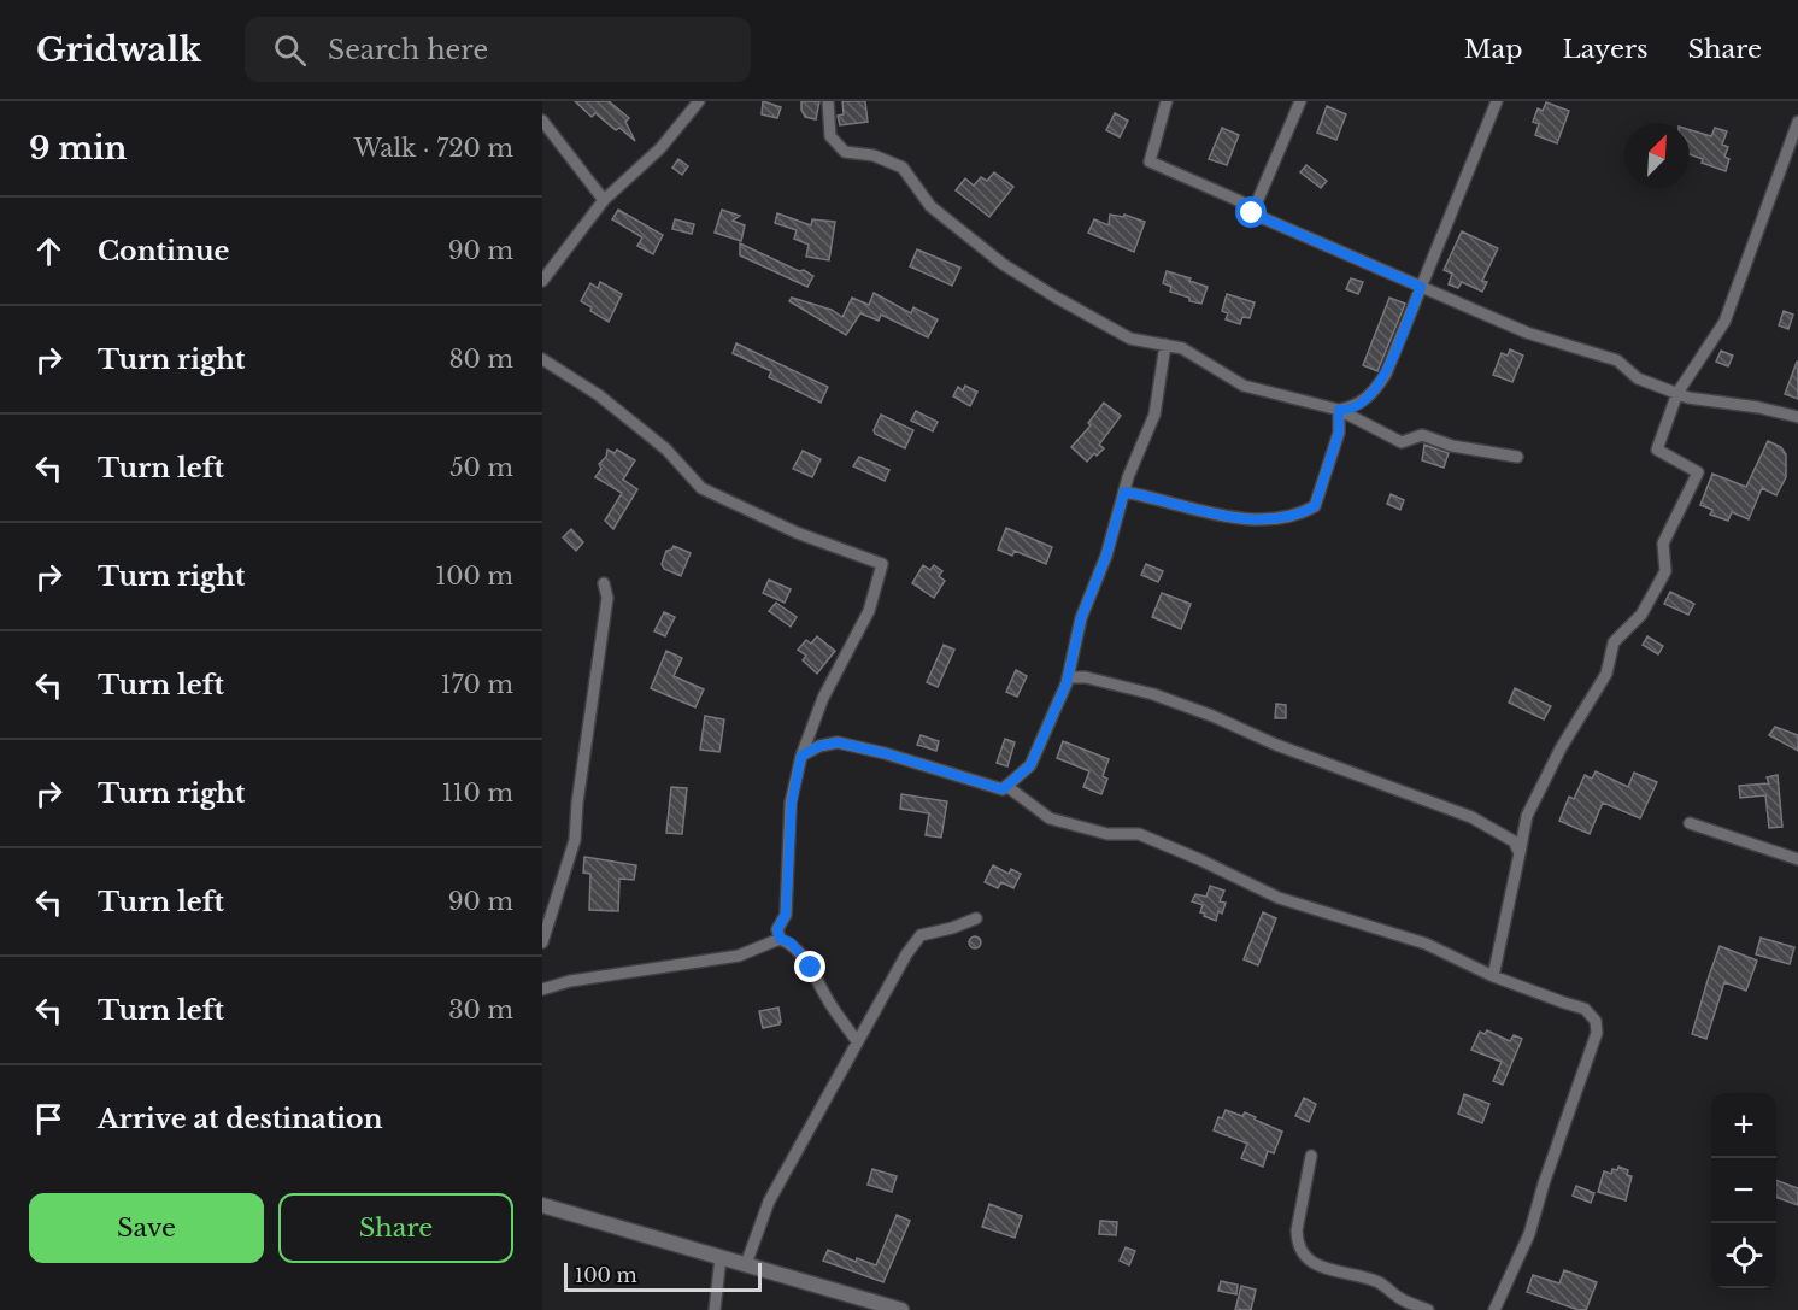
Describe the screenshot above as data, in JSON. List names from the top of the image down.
{
  "scale_bar": "100 m",
  "north": "top right",
  "page": {
    "header": "Gridwalk",
    "search": "Search here",
    "nav": ["Map", "Layers", "Share"],
    "heading": ["9 min", "Walk · 720 m"],
    "list": [
      ["Continue", "90 m"],
      ["Turn right", "80 m"],
      ["Turn left", "50 m"],
      ["Turn right", "100 m"],
      ["Turn left", "170 m"],
      ["Turn right", "110 m"],
      ["Turn left", "90 m"],
      ["Turn left", "30 m"],
      "Arrive at destination"
    ],
    "map_buttons": ["+", "−"],
    "buttons": ["Save", "Share"],
    "scale": "100 m"
  }
}
